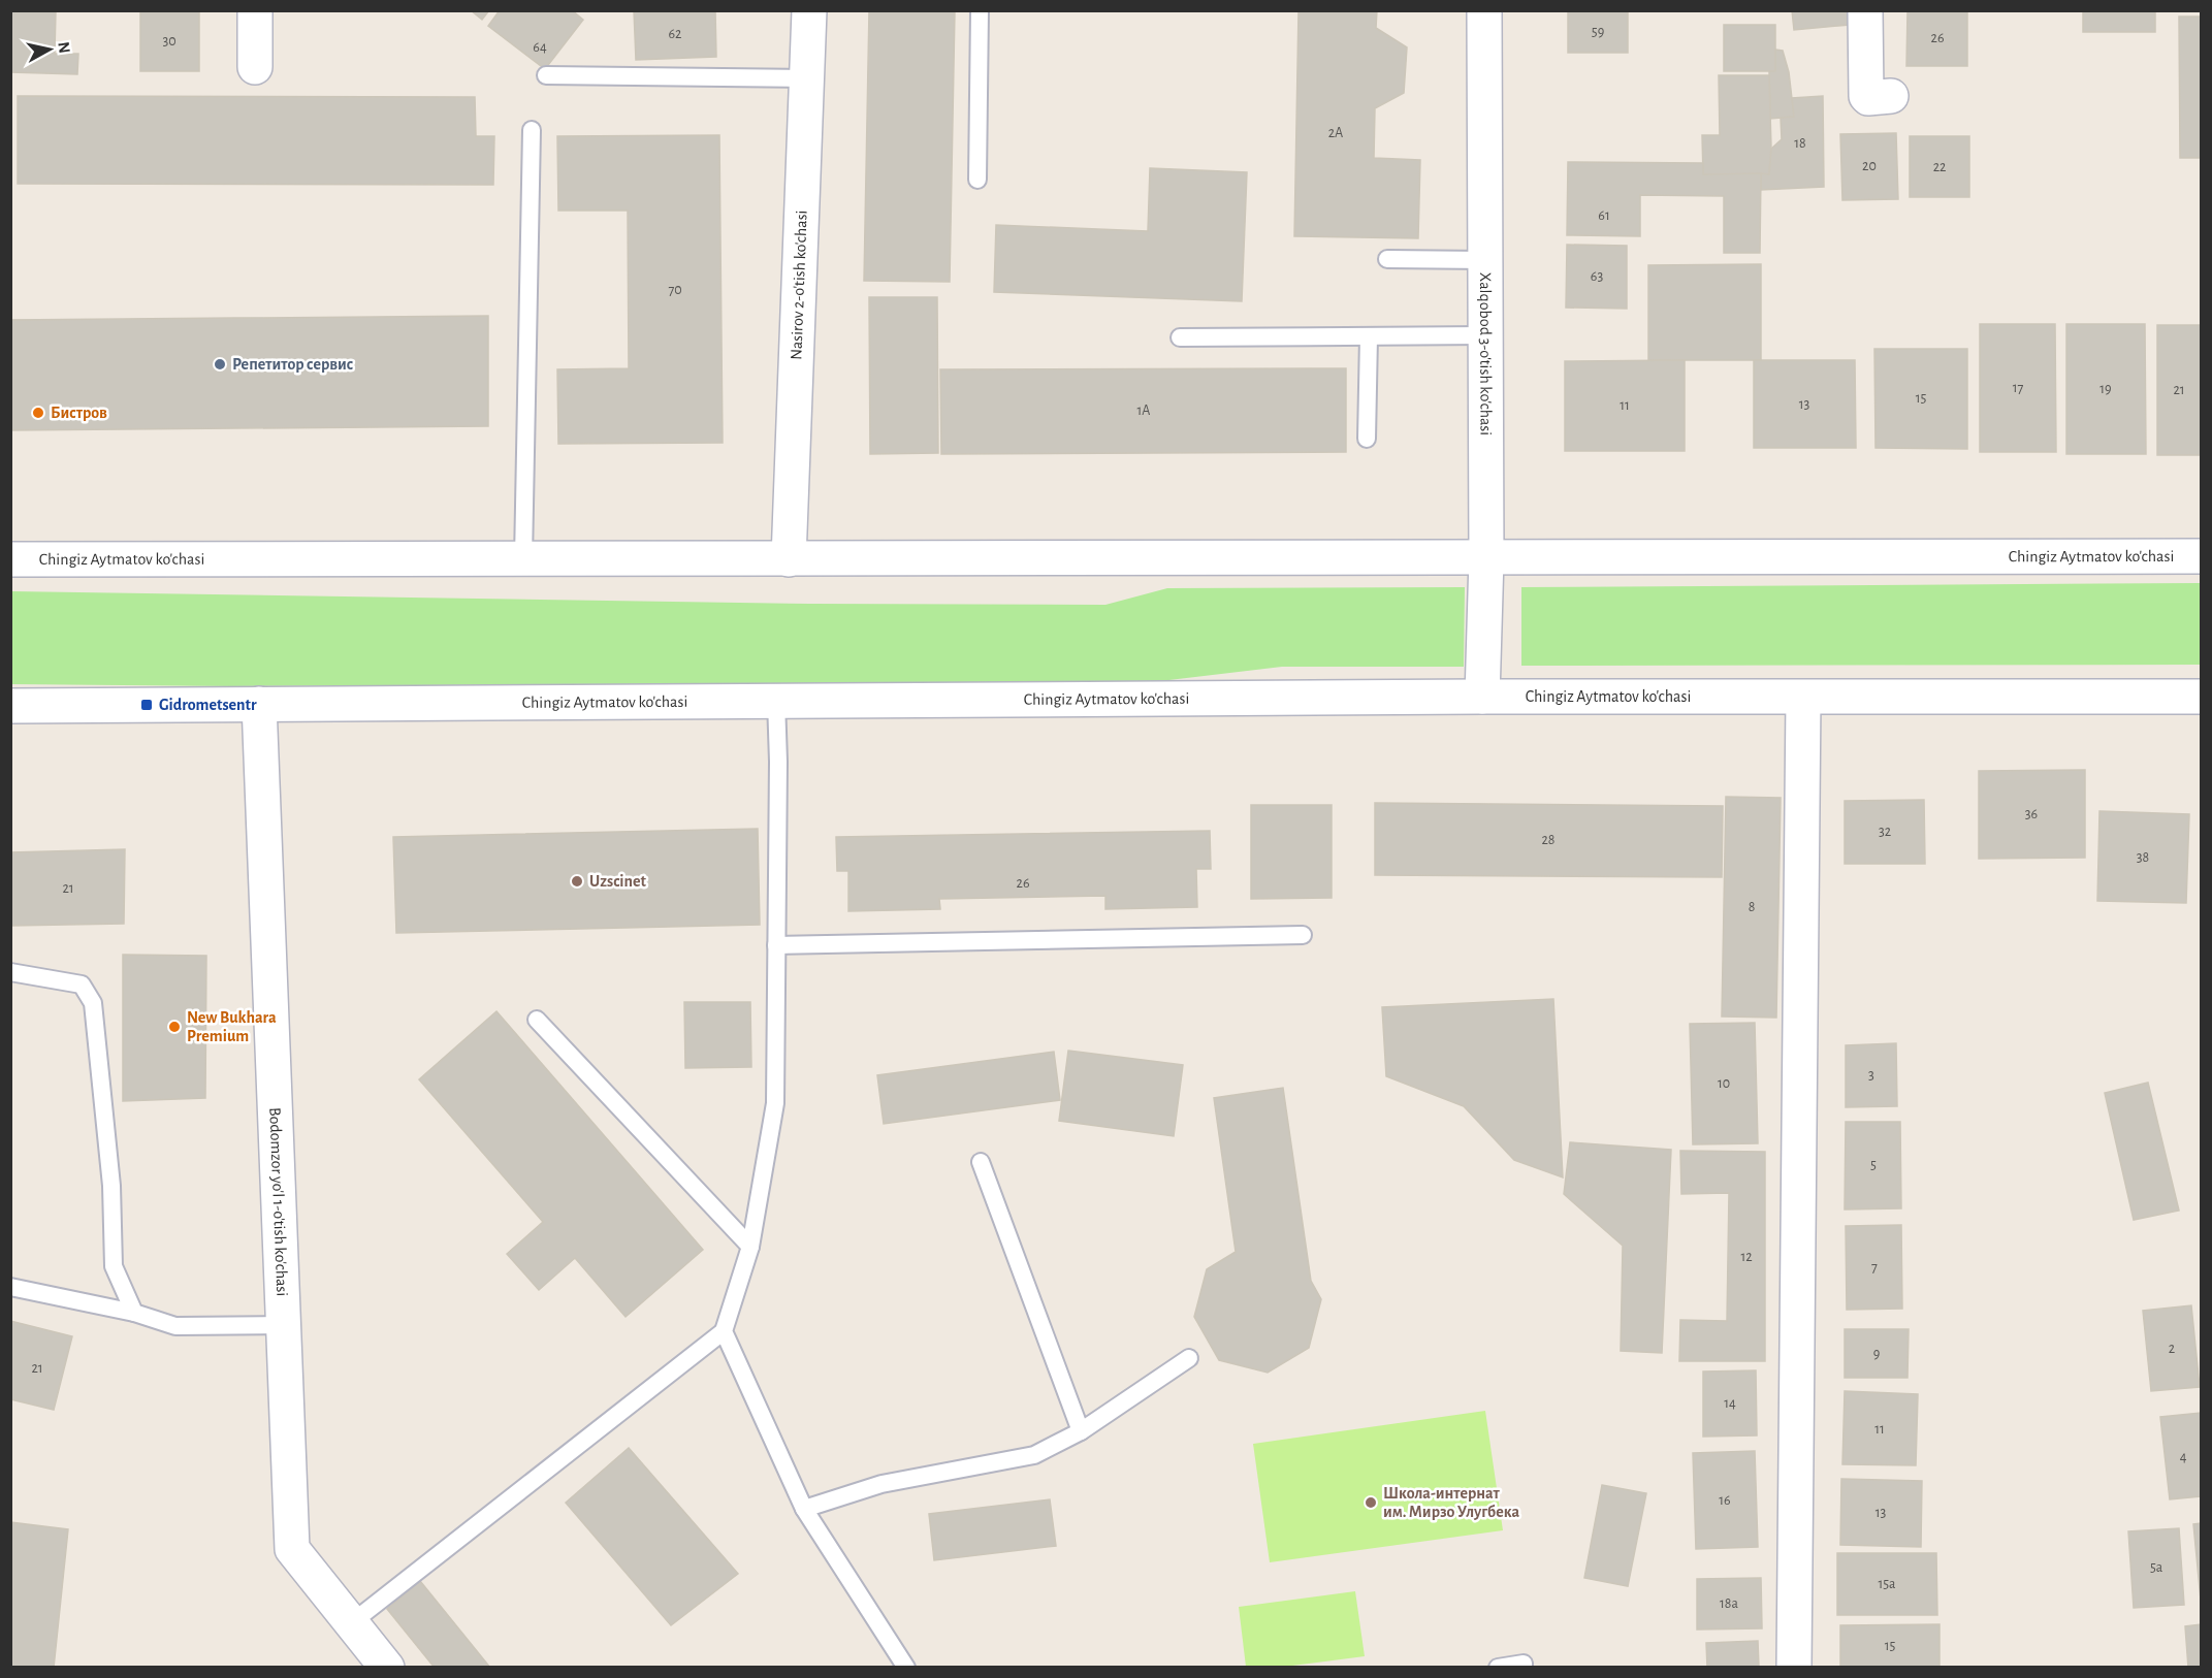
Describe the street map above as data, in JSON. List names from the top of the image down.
{
  "streets": {
    "main road": [
      "Nasirov 2-o'tish ko'chasi",
      "Xalqobod 3-o'tish ko'chasi",
      "Chingiz Aytmatov ko'chasi",
      "Bodomzor yo'l 1-o'tish ko'chasi"
    ]
  },
  "crossings": [
    ["Nasirov 2-o'tish ko'chasi", "Chingiz Aytmatov ko'chasi"],
    ["Xalqobod 3-o'tish ko'chasi", "Chingiz Aytmatov ko'chasi"],
    ["Chingiz Aytmatov ko'chasi", "Bodomzor yo'l 1-o'tish ko'chasi"]
  ],
  "places": {
    "other": [
      "Репетитор сервис",
      "Бистров",
      "Uzscinet",
      "New Bukhara Premium",
      "Школа-интернат им. Мирзо Улугбека"
    ],
    "transit": ["Gidrometsentr"]
  },
  "house_numbers": [
    "59",
    "62",
    "26",
    "30",
    "64",
    "2А",
    "18",
    "20",
    "22",
    "61",
    "63",
    "70",
    "17",
    "19",
    "21",
    "15",
    "13",
    "11",
    "1A",
    "36",
    "32",
    "28",
    "38",
    "26",
    "21",
    "8",
    "3",
    "10",
    "5",
    "12",
    "7",
    "2",
    "9",
    "21",
    "14",
    "11",
    "4",
    "16",
    "13",
    "5а",
    "15а",
    "18a",
    "15"
  ],
  "north": "right"
}
